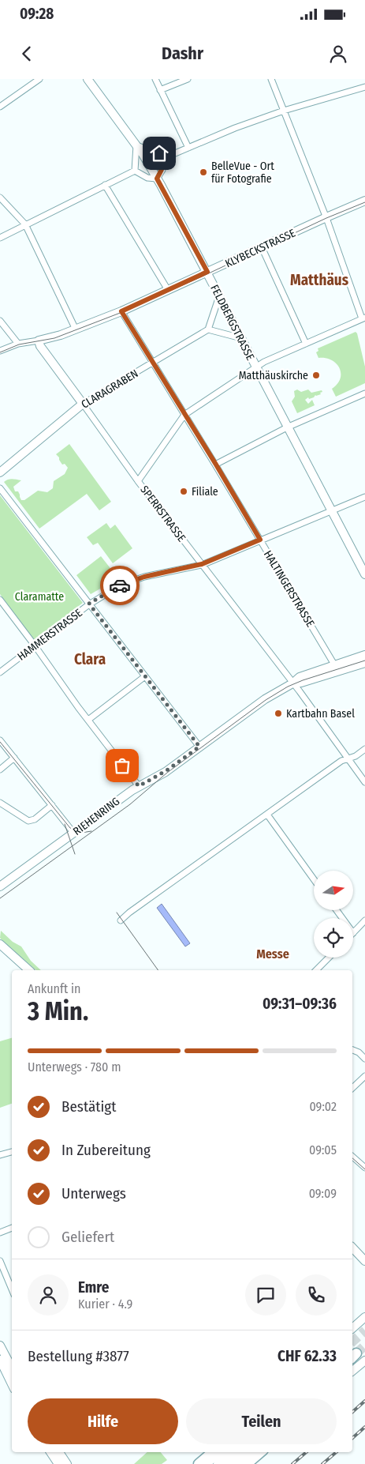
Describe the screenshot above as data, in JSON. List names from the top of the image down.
{
  "streets": {
    "main road": [
      "KLYBECKSTRASSE",
      "FELDBERGSTRASSE",
      "CLARAGRABEN",
      "SPERRSTRASSE",
      "RIEHENRING"
    ],
    "street": ["HALTINGERSTRASSE", "HAMMERSTRASSE"]
  },
  "crossings": [
    ["KLYBECKSTRASSE", "FELDBERGSTRASSE"],
    ["KLYBECKSTRASSE", "SPERRSTRASSE"],
    ["KLYBECKSTRASSE", "HALTINGERSTRASSE"],
    ["FELDBERGSTRASSE", "HAMMERSTRASSE"],
    ["CLARAGRABEN", "SPERRSTRASSE"],
    ["CLARAGRABEN", "HALTINGERSTRASSE"],
    ["SPERRSTRASSE", "HAMMERSTRASSE"],
    ["SPERRSTRASSE", "RIEHENRING"],
    ["HALTINGERSTRASSE", "HAMMERSTRASSE"],
    ["HALTINGERSTRASSE", "RIEHENRING"]
  ],
  "districts": ["Matthäus", "Clara", "Messe"],
  "parks": ["Claramatte"],
  "places": [
    "BelleVue - Ort für Fotografie",
    "Matthäuskirche",
    "Filiale",
    "Kartbahn Basel"
  ],
  "north": "right",
  "page": {
    "status": "09:28",
    "header": "Dashr",
    "heading": ["3 Min.", "Ankunft in", "09:31–09:36"],
    "panel": [
      "Emre",
      "Kurier · 4.9",
      "Bestellung #3877",
      "CHF 62.33"
    ],
    "bar": "Unterwegs · 780 m",
    "list": [
      ["Bestätigt", "09:02"],
      ["In Zubereitung", "09:05"],
      ["Unterwegs", "09:09"],
      "Geliefert"
    ],
    "buttons": ["Hilfe", "Teilen"]
  }
}
